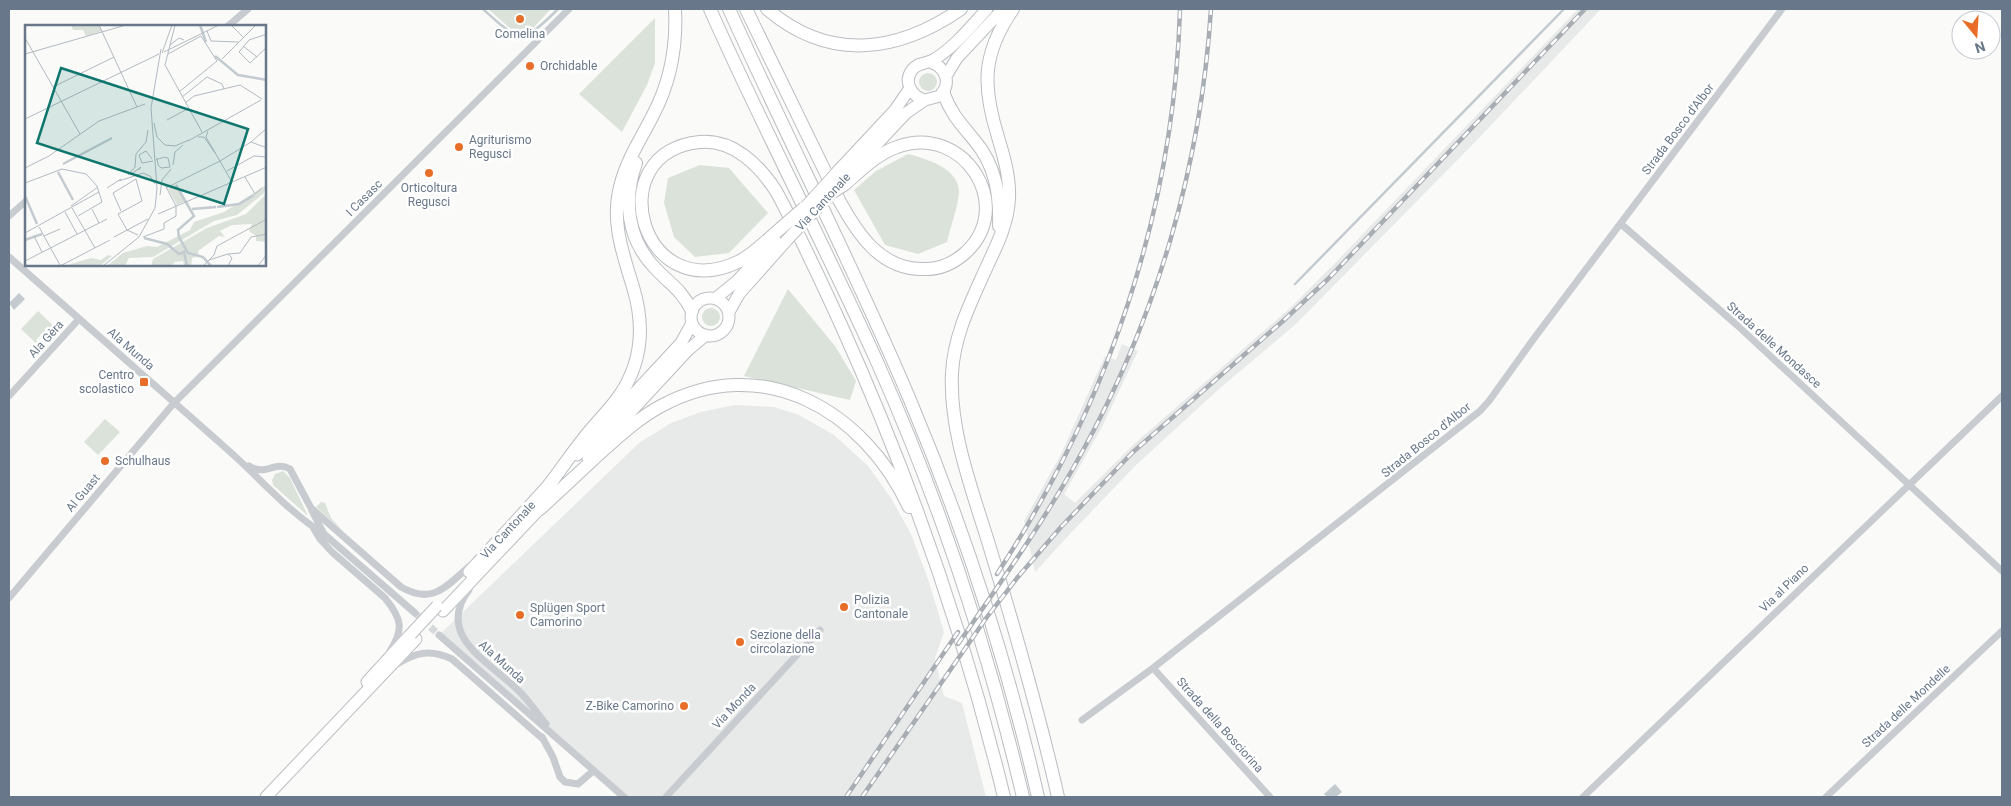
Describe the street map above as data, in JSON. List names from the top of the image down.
{
  "streets": {
    "main road": ["Via Cantonale"],
    "street": [
      "Strada Bosco d'Albor",
      "I Casasc",
      "Ala Gèra",
      "Strada delle Mondasce",
      "Ala Munda",
      "Al Guast",
      "Via al Piano",
      "Via Monda",
      "Strada delle Mondelle",
      "Strada della Bosciorina"
    ]
  },
  "crossings": [
    ["Strada Bosco d'Albor", "Strada delle Mondasce"],
    ["Strada Bosco d'Albor", "Strada della Bosciorina"],
    ["I Casasc", "Ala Munda"],
    ["I Casasc", "Al Guast"],
    ["Via Cantonale", "Ala Munda"],
    ["Ala Gèra", "Ala Munda"],
    ["Strada delle Mondasce", "Via al Piano"],
    ["Ala Munda", "Al Guast"]
  ],
  "places": {
    "other": [
      "Comelina",
      "Orchidable",
      "Agriturismo Regusci",
      "Orticoltura Regusci",
      "Schulhaus",
      "Polizia Cantonale",
      "Splügen Sport Camorino",
      "Sezione della circolazione",
      "Z-Bike Camorino"
    ],
    "transit": ["Centro scolastico"]
  },
  "north": "bottom"
}
